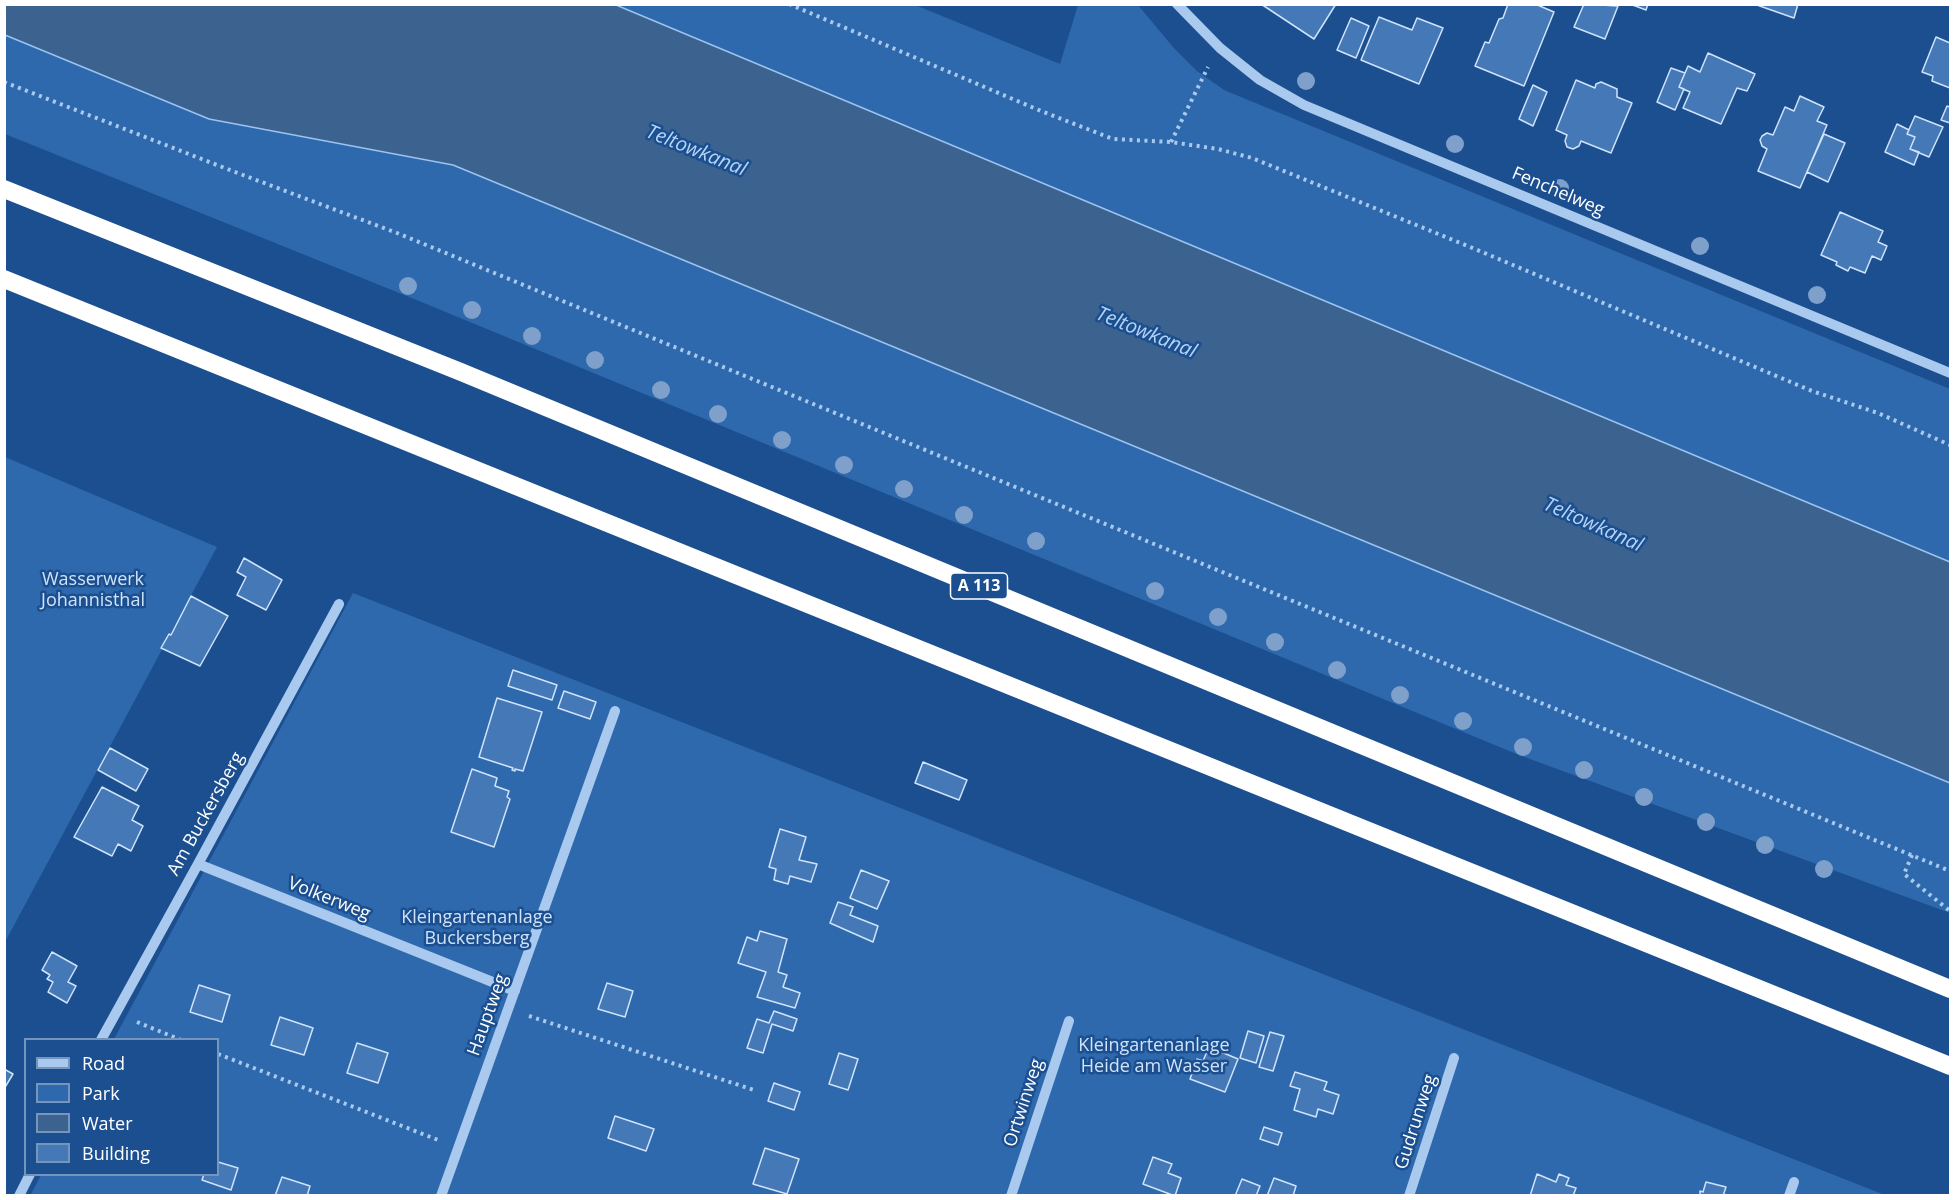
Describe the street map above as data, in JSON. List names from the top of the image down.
{
  "streets": {
    "highway": ["A 113"],
    "street": [
      "Fenchelweg",
      "Am Buckersberg",
      "Volkerweg",
      "Hauptweg",
      "Ortwinweg",
      "Gudrunweg"
    ]
  },
  "crossings": [
    ["Am Buckersberg", "Volkerweg"],
    ["Volkerweg", "Hauptweg"]
  ],
  "water": ["Teltowkanal"],
  "parks": ["Wasserwerk Johannisthal", "Kleingartenanlage Buckersberg", "Kleingartenanlage Heide am Wasser"],
  "legend": [
    "Road",
    "Park",
    "Water",
    "Building"
  ]
}
